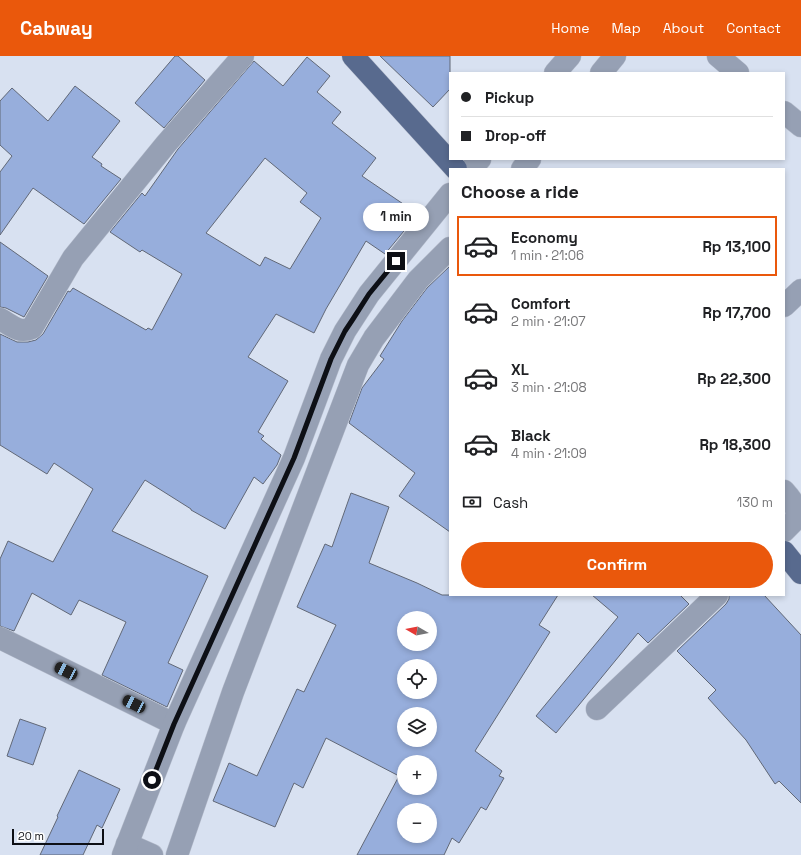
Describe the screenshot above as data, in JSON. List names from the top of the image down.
{
  "scale_bar": "20 m",
  "north": "left",
  "page": {
    "header": "Cabway",
    "nav": [
      "Home",
      "Map",
      "About",
      "Contact"
    ],
    "banner": ["Pickup", "Drop-off"],
    "heading": "Choose a ride",
    "bubble": "1 min",
    "list": [
      {
        "name": "Economy",
        "note": "1 min · 21:06",
        "value": "Rp 13,100"
      },
      {
        "name": "Comfort",
        "note": "2 min · 21:07",
        "value": "Rp 17,700"
      },
      {
        "name": "XL",
        "note": "3 min · 21:08",
        "value": "Rp 22,300"
      },
      {
        "name": "Black",
        "note": "4 min · 21:09",
        "value": "Rp 18,300"
      }
    ],
    "pay": ["Cash", "130 m"],
    "buttons": "Confirm",
    "map_buttons": ["+", "−"],
    "scale": "20 m"
  }
}
